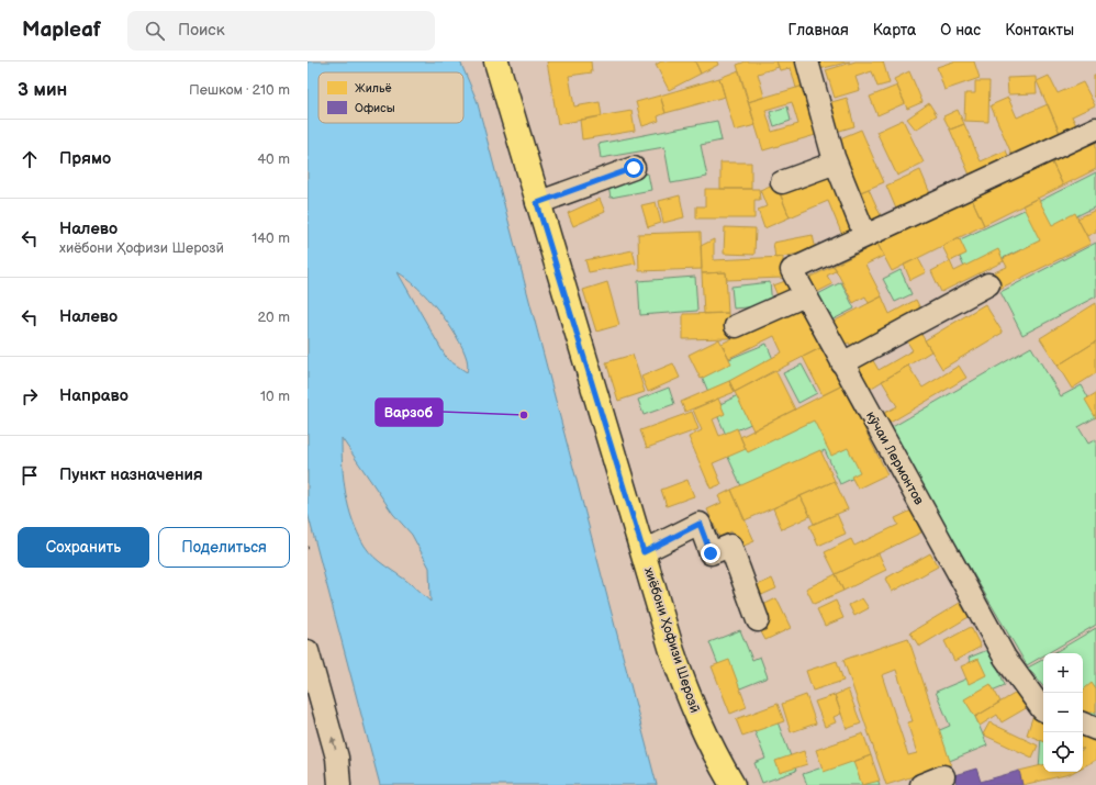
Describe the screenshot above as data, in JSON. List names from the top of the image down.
{
  "streets": {
    "main road": ["хиёбони Ҳофизи Шерозӣ"],
    "street": ["кӯчаи Лермонтов"]
  },
  "places": ["Варзоб"],
  "legend": ["Жильё", "Офисы"],
  "page": {
    "header": "Mapleaf",
    "search": "Поиск",
    "nav": [
      "Главная",
      "Карта",
      "О нас",
      "Контакты"
    ],
    "heading": ["3 мин", "Пешком · 210 m"],
    "list": [
      ["Прямо", "40 m"],
      ["Налево", "хиёбони Ҳофизи Шерозӣ", "140 m"],
      ["Налево", "20 m"],
      ["Направо", "10 m"],
      "Пункт назначения"
    ],
    "buttons": ["Сохранить", "Поделиться"],
    "map_buttons": ["+", "−"]
  }
}
